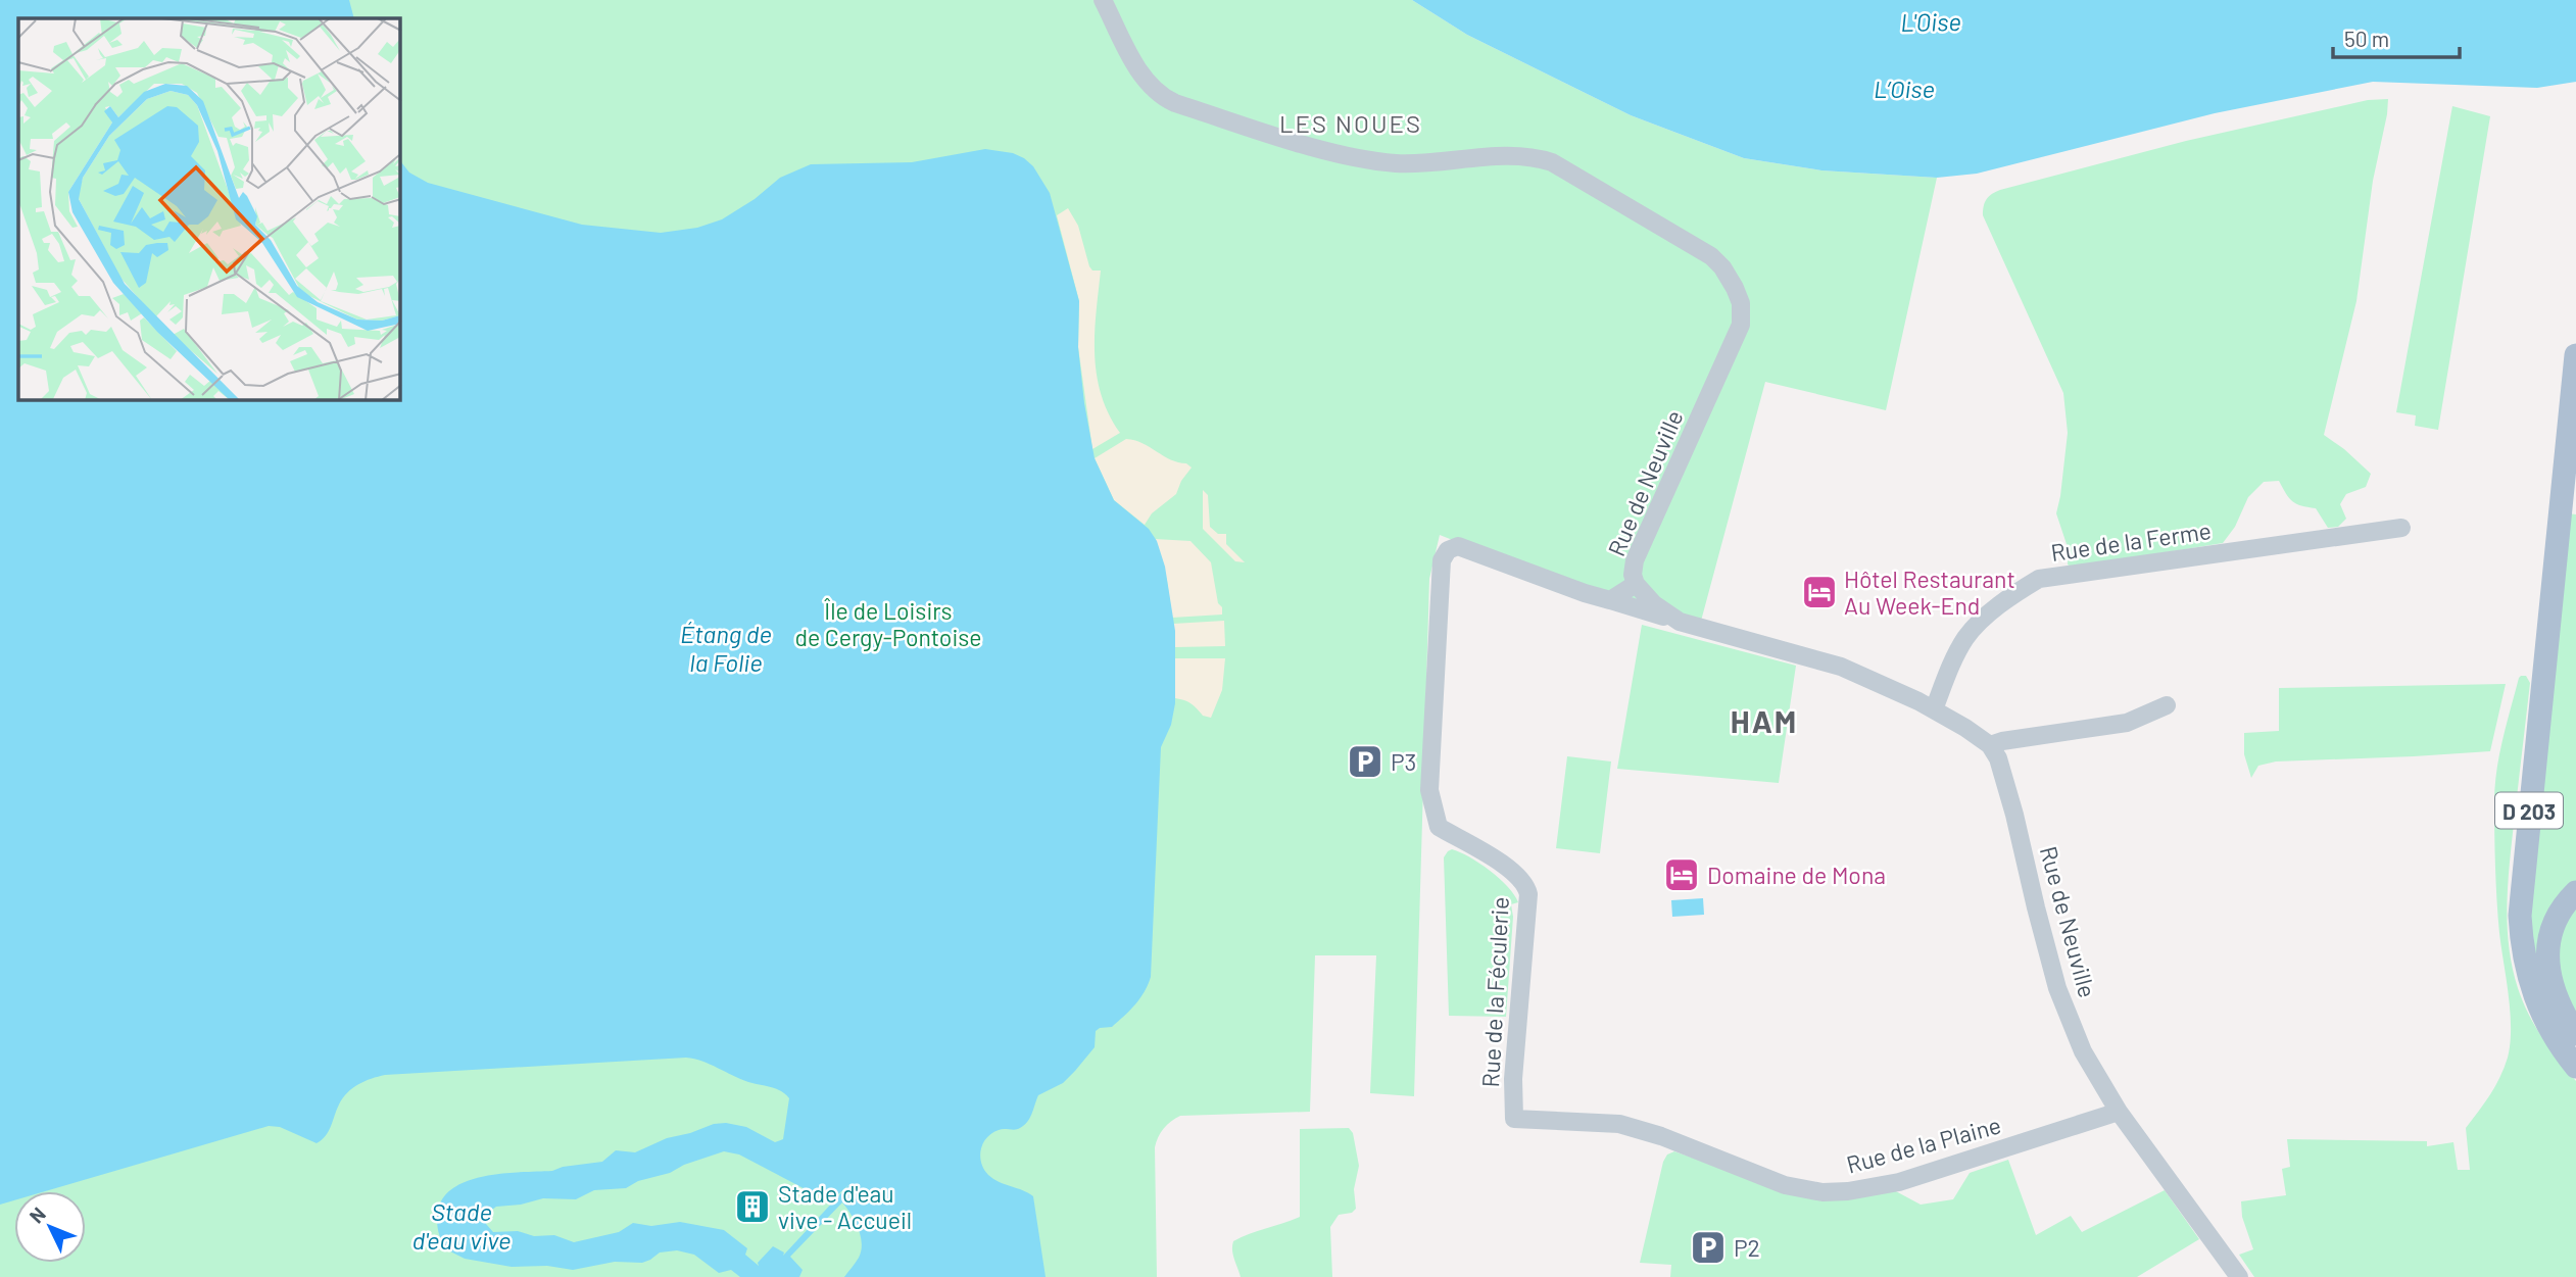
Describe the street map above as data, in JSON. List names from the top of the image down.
{
  "streets": {
    "main road": ["D 203"],
    "street": [
      "Rue de Neuville",
      "Rue de la Ferme",
      "Rue de la Féculerie",
      "Rue de la Plaine"
    ]
  },
  "crossings": [
    ["Rue de Neuville", "Rue de la Ferme"],
    ["Rue de Neuville", "Rue de la Plaine"],
    ["Rue de la Féculerie", "Rue de la Plaine"]
  ],
  "districts": ["LES NOUES", "HAM"],
  "water": [
    "L'Oise",
    "L’Oise",
    "Étang de la Folie",
    "Stade d'eau vive"
  ],
  "parks": ["Île de Loisirs de Cergy-Pontoise"],
  "places": {
    "hotel": ["Hôtel Restaurant Au Week-End", "Domaine de Mona"],
    "parking": ["P3", "P2"],
    "building": ["Stade d'eau vive - Accueil"]
  },
  "scale_bar": "50 m",
  "north": "top left"
}
